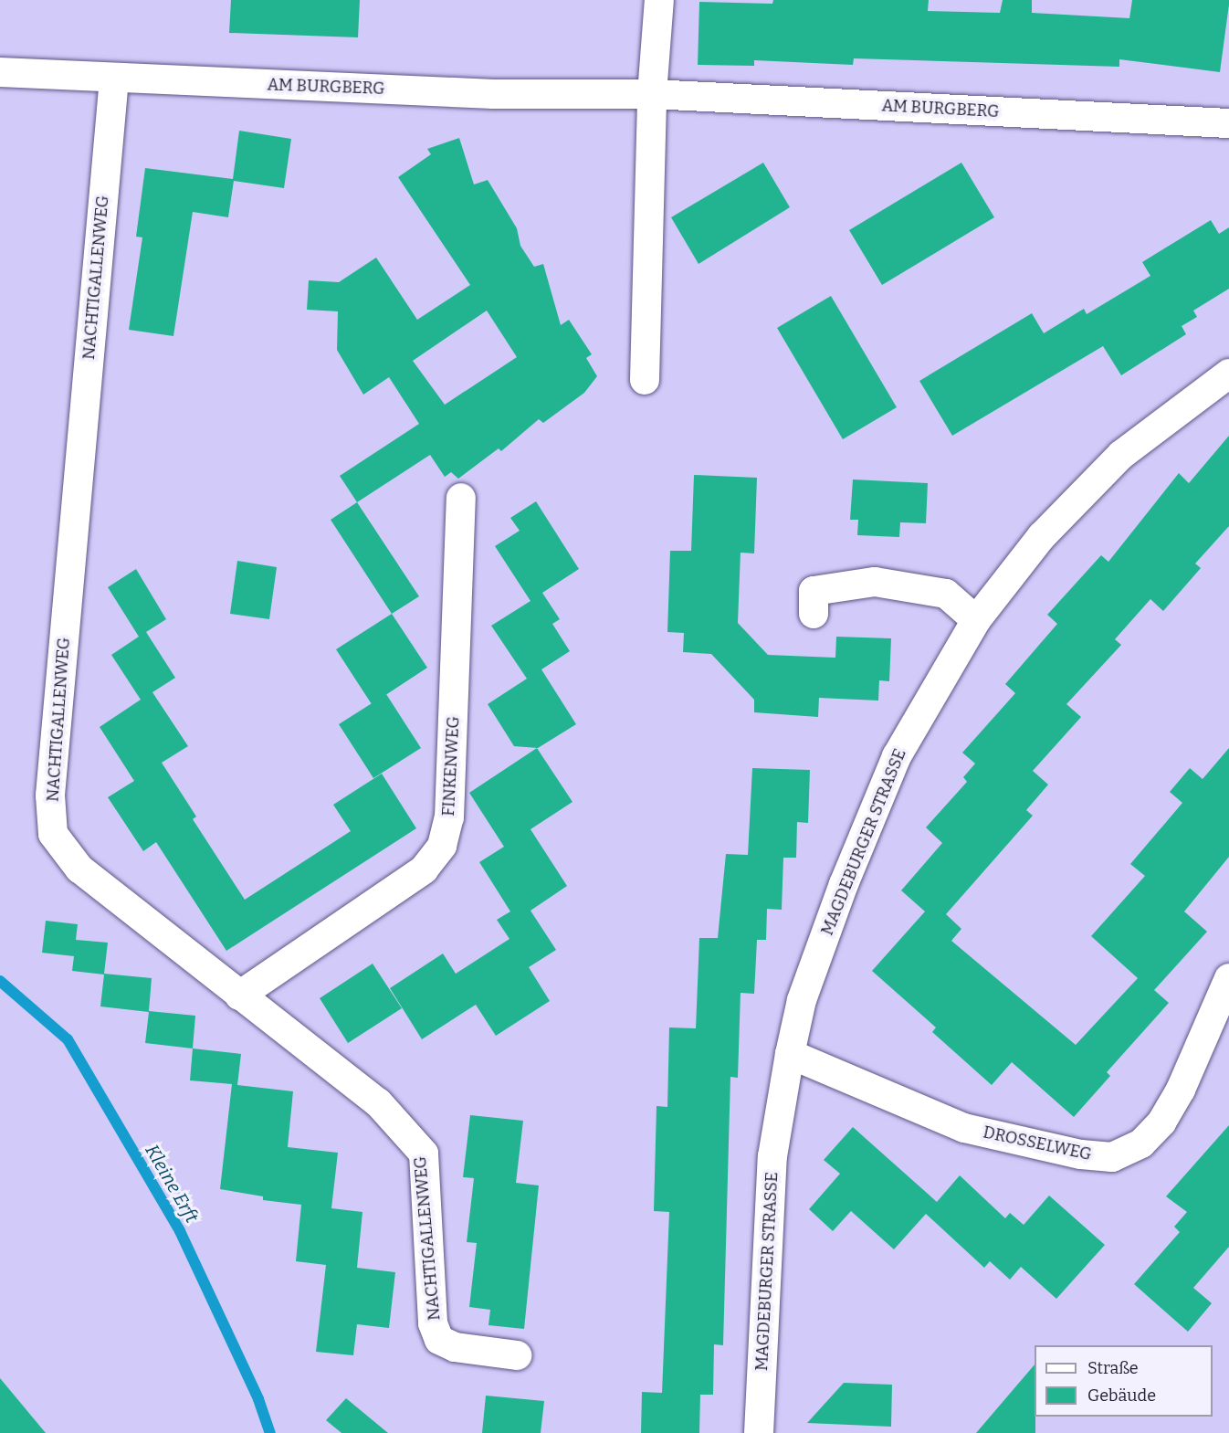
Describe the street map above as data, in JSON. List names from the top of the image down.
{
  "streets": {
    "street": [
      "AM BURGBERG",
      "NACHTIGALLENWEG",
      "FINKENWEG",
      "MAGDEBURGER STRASSE",
      "DROSSELWEG"
    ]
  },
  "crossings": [
    ["AM BURGBERG", "NACHTIGALLENWEG"],
    ["NACHTIGALLENWEG", "FINKENWEG"],
    ["MAGDEBURGER STRASSE", "DROSSELWEG"]
  ],
  "water": ["Kleine Erft"],
  "legend": ["Straße", "Gebäude"]
}
